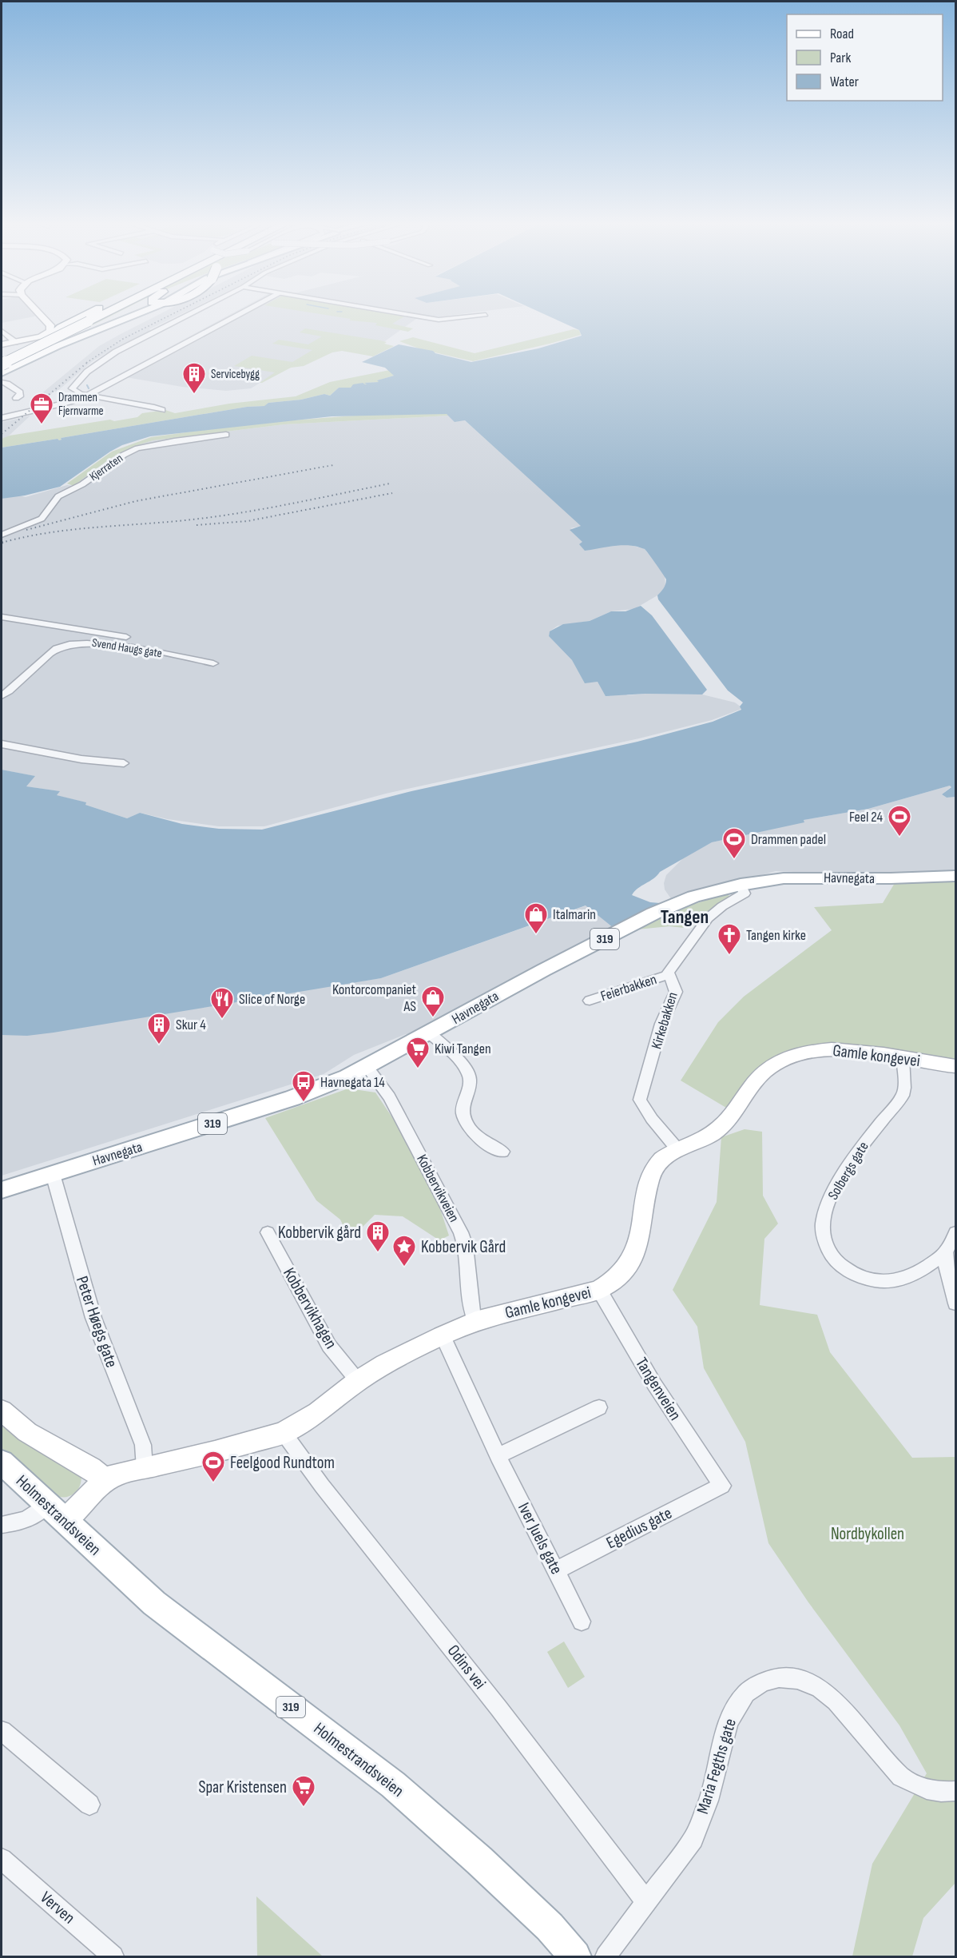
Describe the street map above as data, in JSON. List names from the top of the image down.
{
  "streets": {
    "main road": [
      "Havnegata",
      "319",
      "Gamle kongevei",
      "Holmestrandsveien"
    ],
    "street": [
      "Kjerraten",
      "Svend Haugs gate",
      "Feierbakken",
      "Kirkebakken",
      "Solbergs gate",
      "Kobbervikveien",
      "Kobbervikhagen",
      "Peter Høegs gate",
      "Tangenveien",
      "Egedius gate",
      "Iver Juels gate",
      "Odins vei",
      "Maria Fegths gate",
      "Verven"
    ]
  },
  "crossings": [
    ["Havnegata", "Kirkebakken"],
    ["Havnegata", "Kobbervikveien"],
    ["Havnegata", "Peter Høegs gate"],
    ["Feierbakken", "Kirkebakken"],
    ["Kirkebakken", "Gamle kongevei"],
    ["Gamle kongevei", "Solbergs gate"],
    ["Gamle kongevei", "Kobbervikveien"],
    ["Gamle kongevei", "Kobbervikhagen"],
    ["Gamle kongevei", "Peter Høegs gate"],
    ["Gamle kongevei", "Tangenveien"],
    ["Gamle kongevei", "Holmestrandsveien"],
    ["Gamle kongevei", "Iver Juels gate"],
    ["Gamle kongevei", "Odins vei"],
    ["Tangenveien", "Egedius gate"],
    ["Egedius gate", "Iver Juels gate"],
    ["Odins vei", "Maria Fegths gate"]
  ],
  "districts": ["Tangen"],
  "parks": ["Nordbykollen"],
  "places": {
    "building": ["Servicebygg", "Skur 4", "Kobbervik gård"],
    "office": ["Drammen Fjernvarme"],
    "sports": ["Feel 24", "Drammen padel", "Feelgood Rundtom"],
    "shop": ["Italmarin", "Kontorcompaniet AS"],
    "church": ["Tangen kirke"],
    "restaurant": ["Slice of Norge"],
    "supermarket": ["Kiwi Tangen", "Spar Kristensen"],
    "bus stop": ["Havnegata 14"],
    "place": ["Kobbervik Gård"]
  },
  "legend": ["Road", "Park", "Water"]
}
